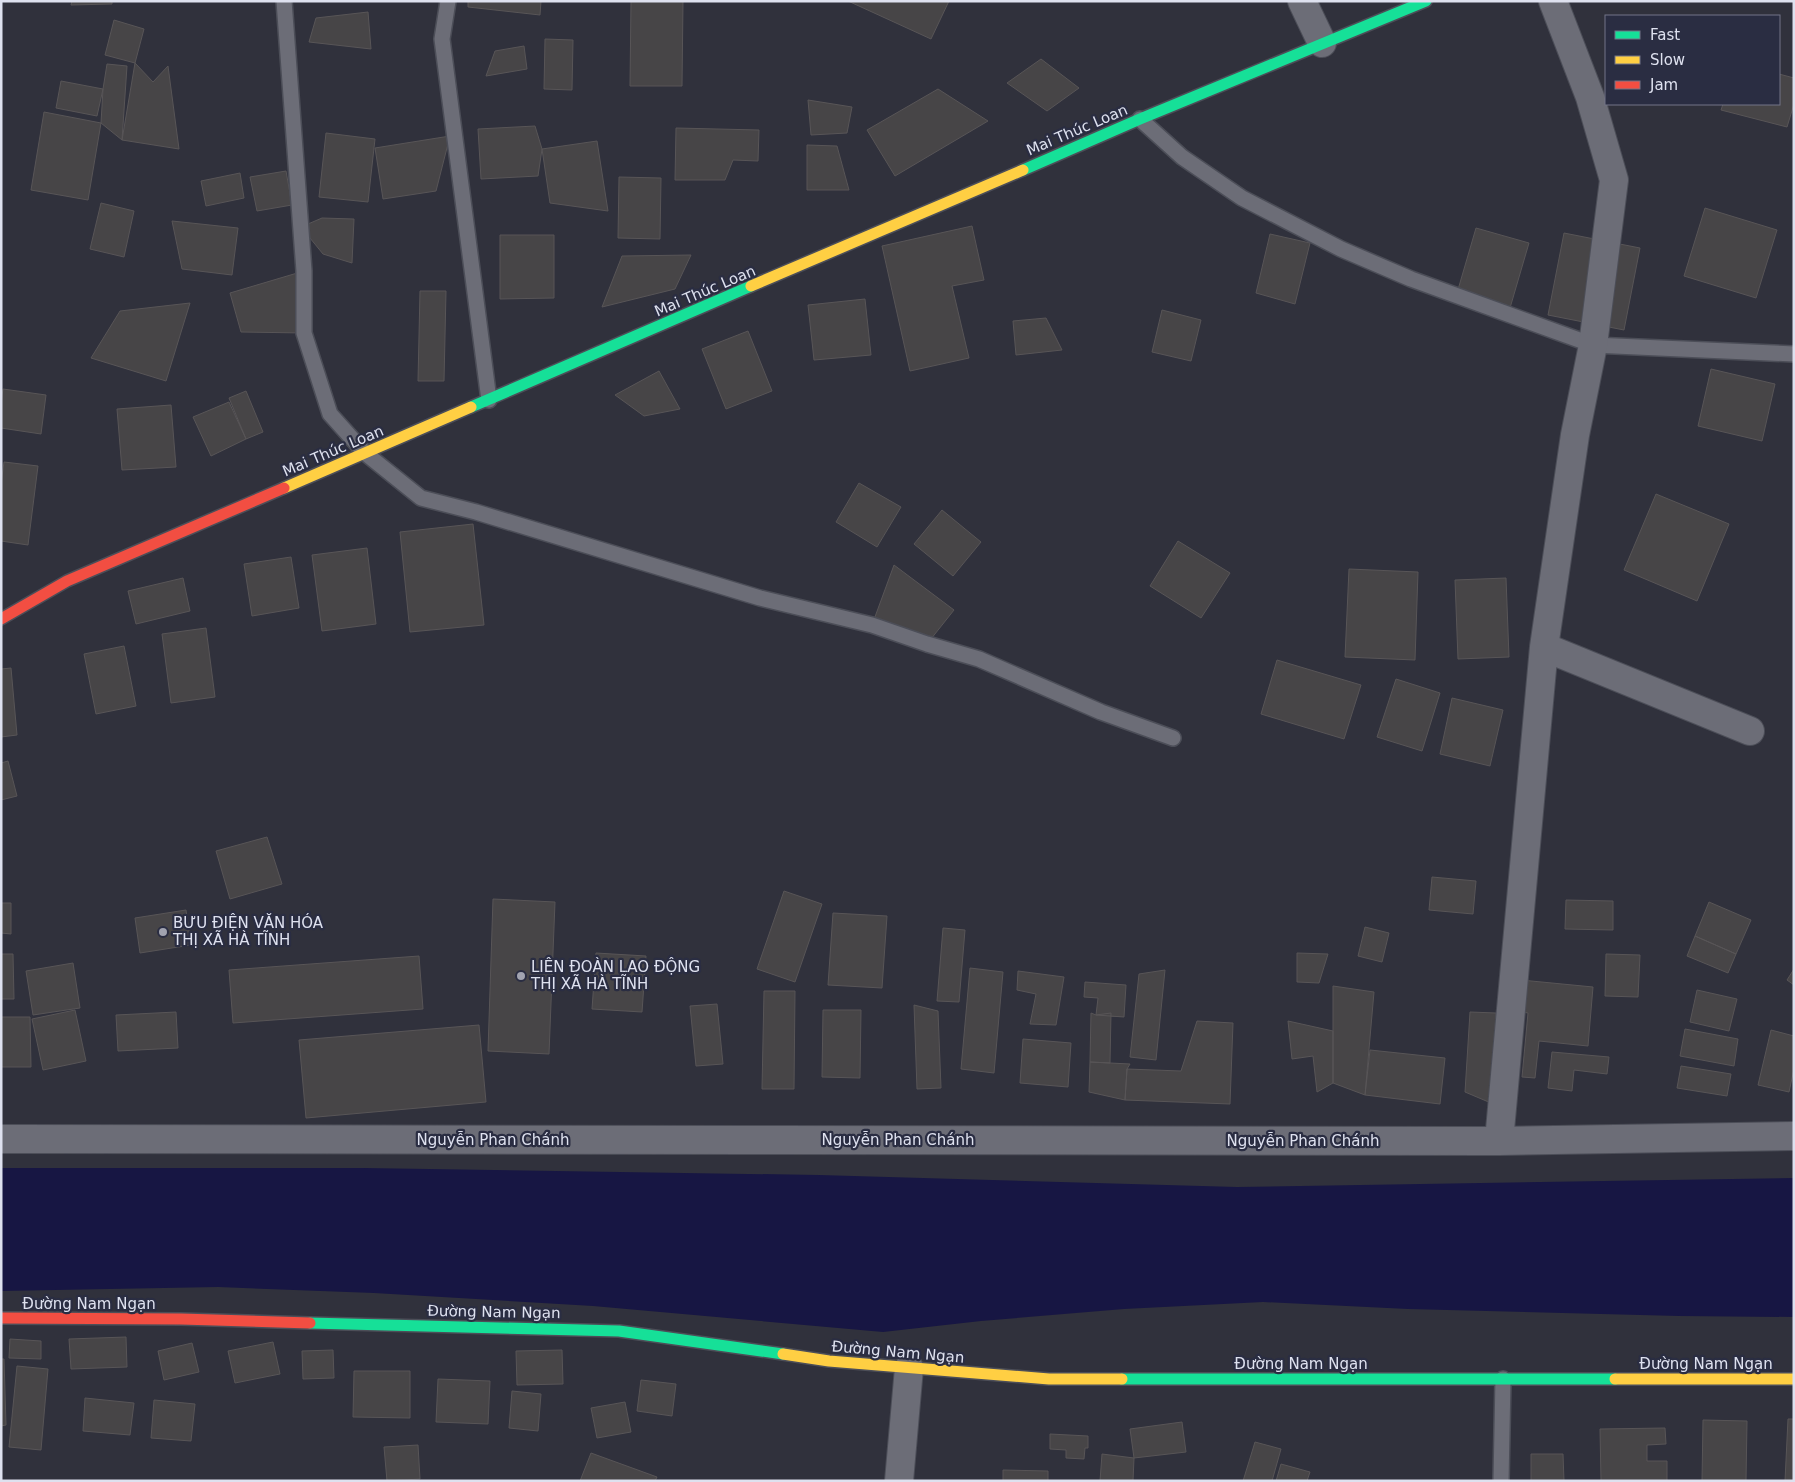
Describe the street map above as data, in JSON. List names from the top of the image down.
{
  "streets": {
    "street": ["Mai Thúc Loan", "Nguyễn Phan Chánh", "Đường Nam Ngạn"]
  },
  "places": ["BƯU ĐIỆN VĂN HÓA THỊ XÃ HÀ TĨNH", "LIÊN ĐOÀN LAO ĐỘNG THỊ XÃ HÀ TĨNH"],
  "legend": ["Fast", "Slow", "Jam"]
}
